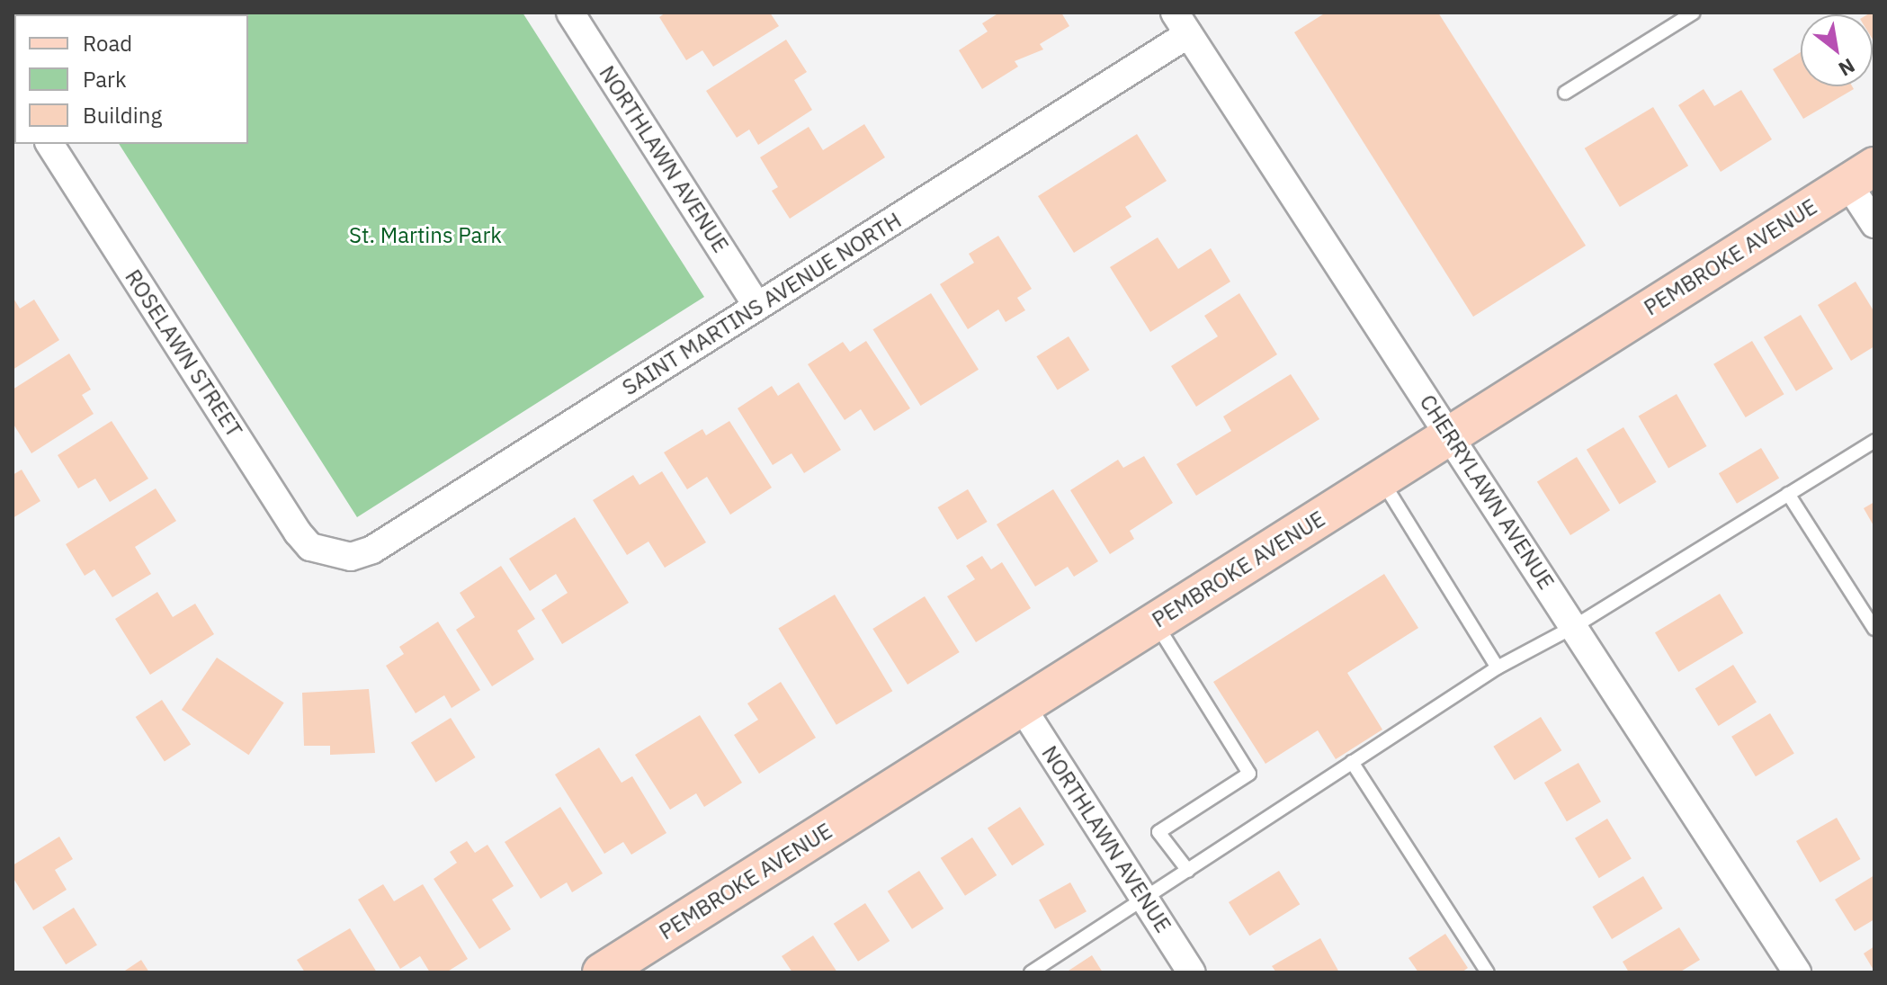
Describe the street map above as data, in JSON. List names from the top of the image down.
{
  "streets": {
    "street": [
      "NORTHLAWN AVENUE",
      "PEMBROKE AVENUE",
      "SAINT MARTINS AVENUE NORTH",
      "ROSELAWN STREET",
      "CHERRYLAWN AVENUE"
    ]
  },
  "crossings": [
    ["NORTHLAWN AVENUE", "PEMBROKE AVENUE"],
    ["NORTHLAWN AVENUE", "SAINT MARTINS AVENUE NORTH"],
    ["PEMBROKE AVENUE", "CHERRYLAWN AVENUE"],
    ["SAINT MARTINS AVENUE NORTH", "ROSELAWN STREET"],
    ["SAINT MARTINS AVENUE NORTH", "CHERRYLAWN AVENUE"]
  ],
  "parks": ["St. Martins Park"],
  "legend": ["Road", "Park", "Building"],
  "north": "bottom right"
}
